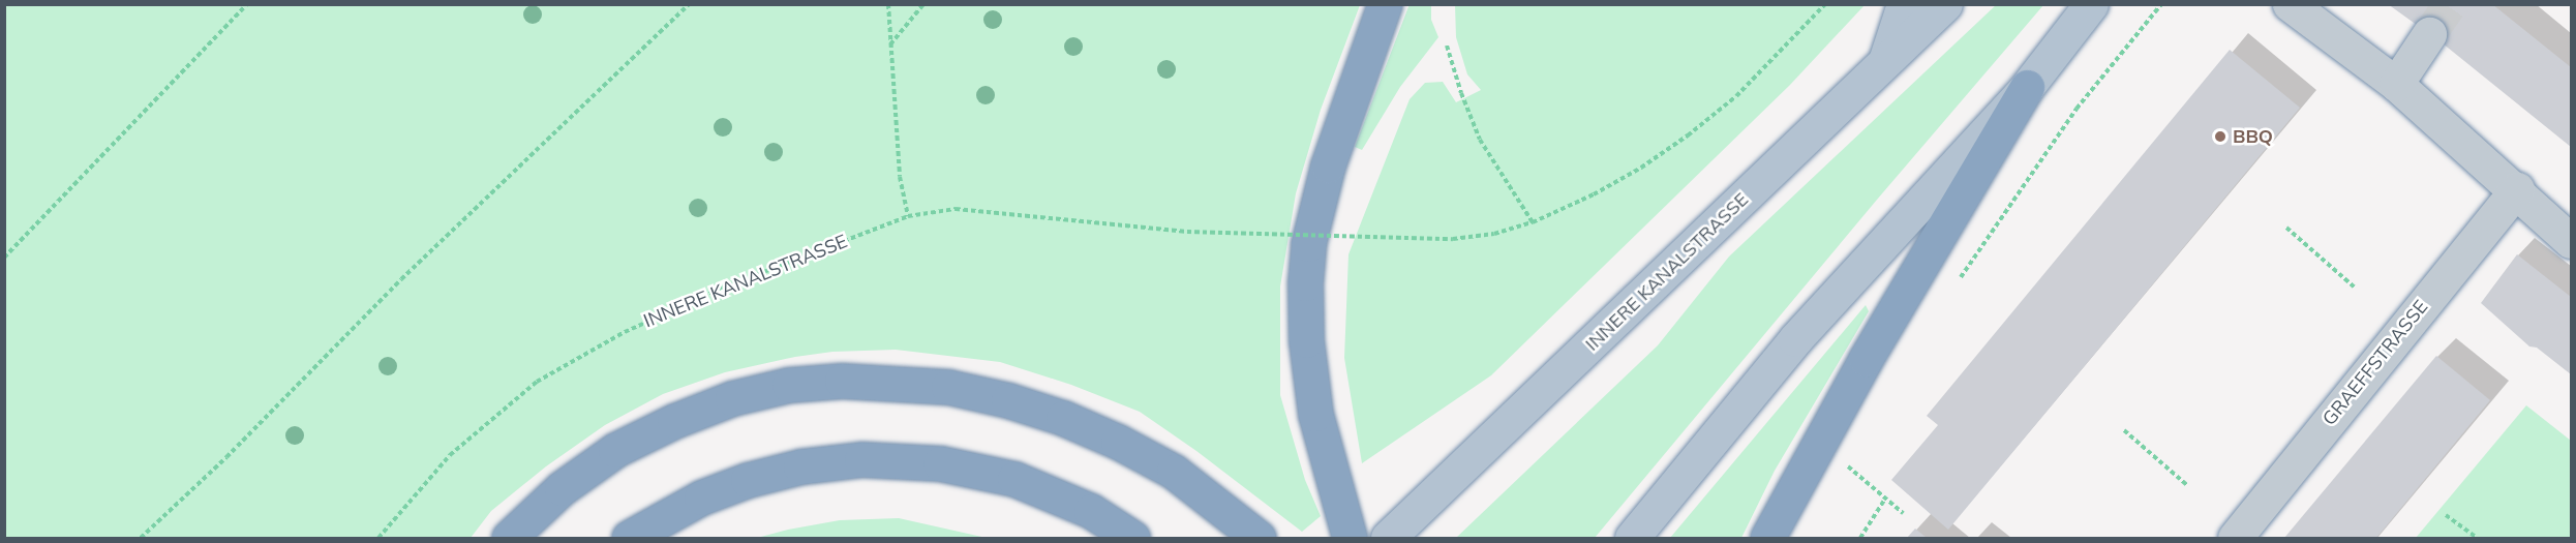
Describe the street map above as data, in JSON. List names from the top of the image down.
{
  "streets": {
    "main road": ["INNERE KANALSTRASSE"],
    "street": ["GRAEFFSTRASSE"]
  },
  "places": ["BBQ"]
}
